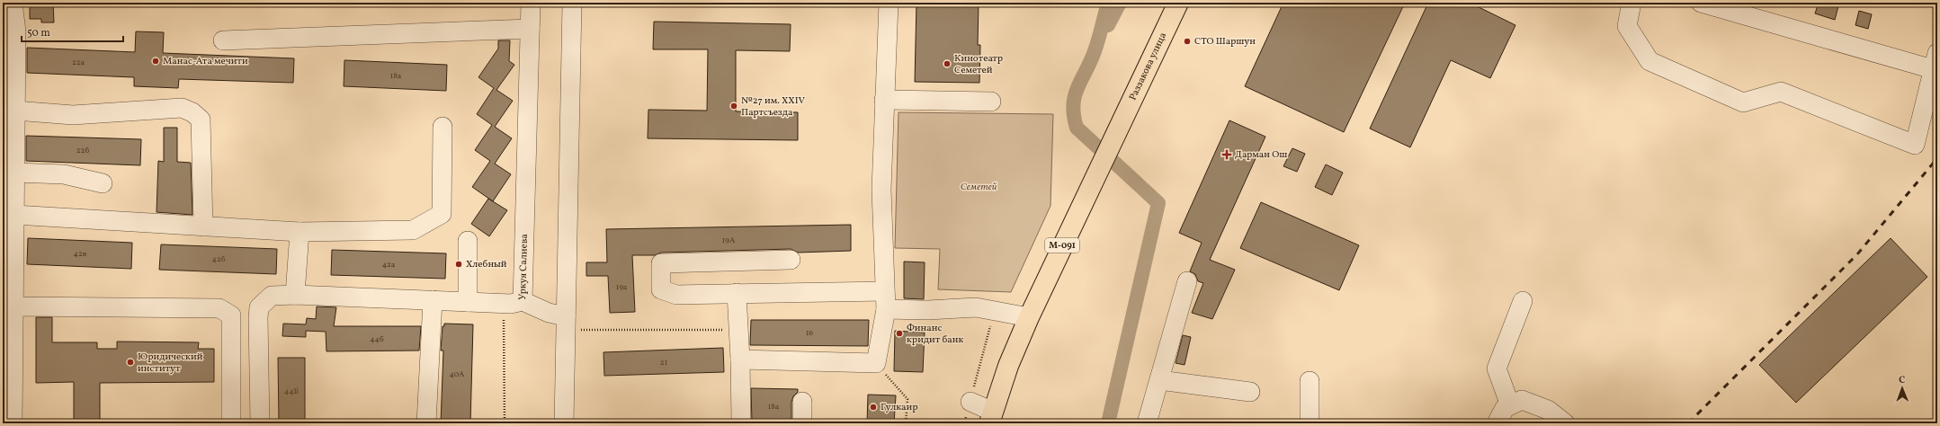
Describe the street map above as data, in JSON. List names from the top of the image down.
{
  "streets": {
    "main road": ["Раззакова улица", "М-091"],
    "street": ["Уркуя Салиева"]
  },
  "crossings": [
    ["Раззакова улица", "М-091"]
  ],
  "parks": ["Семетей"],
  "places": {
    "other": [
      "СТО Шаршун",
      "Манас-Ата мечити",
      "Кинотеатр Семетей",
      "№27 им. XXIV Партсъезда",
      "Хлебный",
      "Финанс кридит банк",
      "Юридический институт",
      "Гулкаир"
    ],
    "health": ["Дарман Ош"]
  },
  "house_numbers": [
    "22а",
    "18а",
    "22б",
    "19А",
    "42в",
    "42б",
    "42а",
    "19а",
    "16",
    "44б",
    "21",
    "40А",
    "44Б",
    "18а"
  ],
  "scale_bar": "50 m",
  "north": "top"
}
